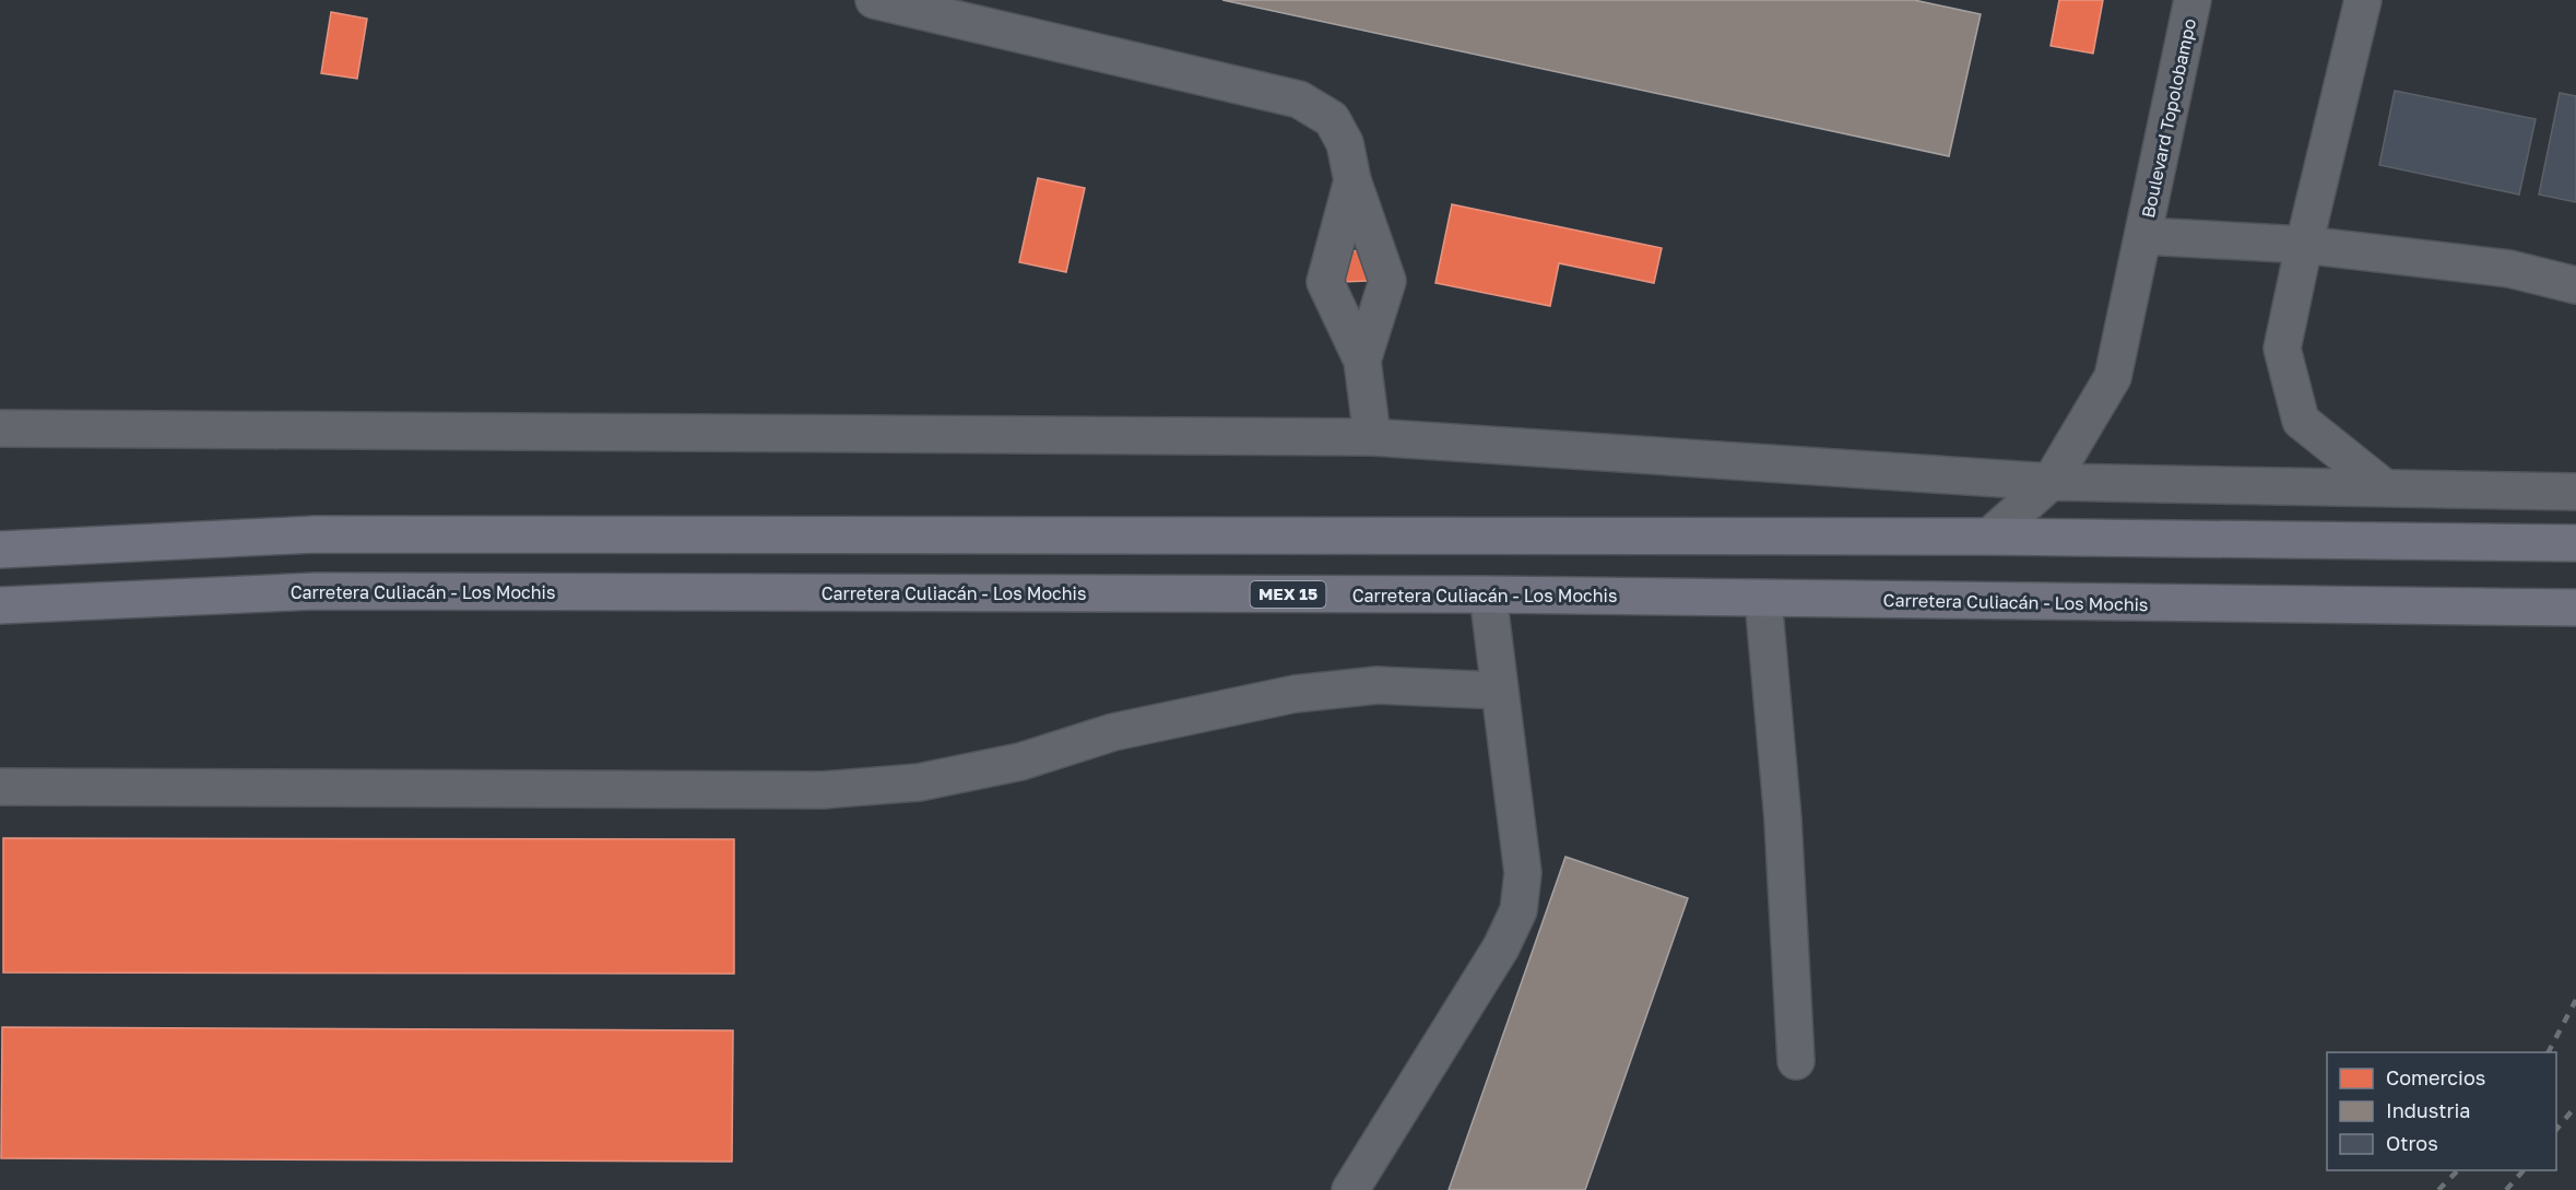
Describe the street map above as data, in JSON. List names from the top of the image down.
{
  "streets": {
    "highway": ["Carretera Culiacán - Los Mochis", "MEX 15"],
    "street": ["Boulevard Topolobampo"]
  },
  "legend": ["Comercios", "Industria", "Otros"]
}
